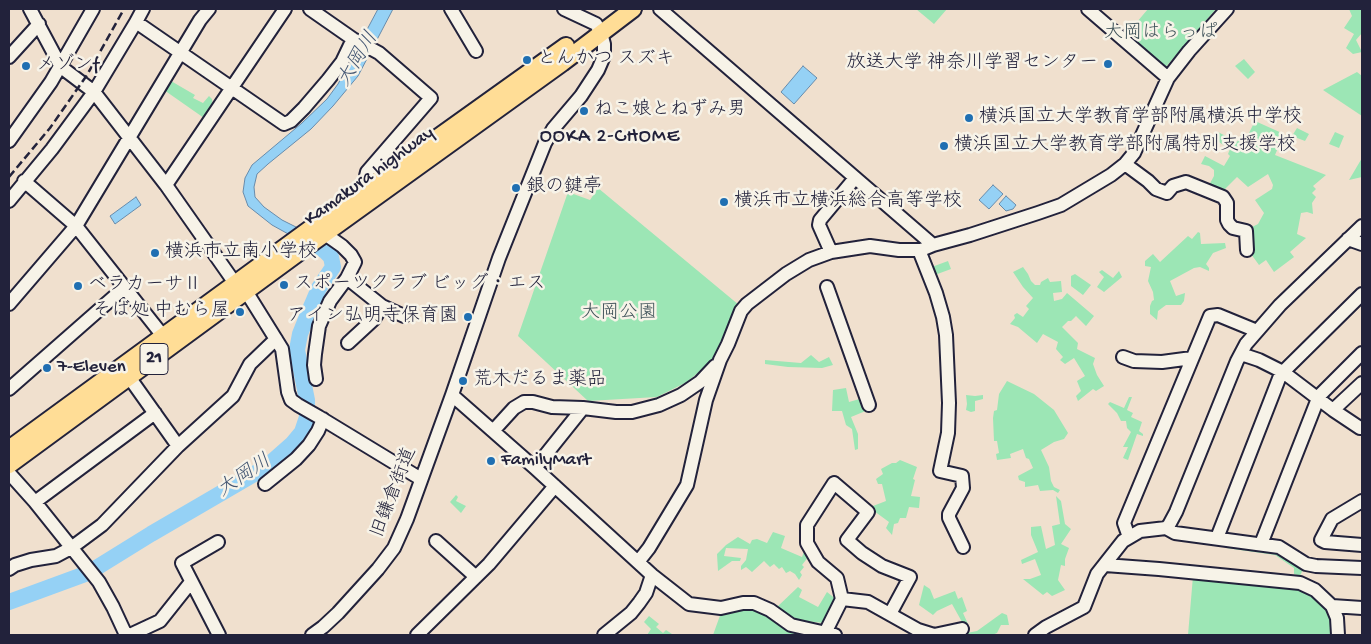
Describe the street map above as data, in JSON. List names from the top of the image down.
{
  "streets": {
    "main road": ["Kamakura highway", "21"],
    "street": ["旧鎌倉街道"]
  },
  "crossings": [
    ["Kamakura highway", "旧鎌倉街道"]
  ],
  "districts": ["OOKA 2-CHOME"],
  "water": ["大岡川"],
  "parks": ["大岡はらっぱ", "大岡公園"],
  "places": [
    "とんかつ スズキ",
    "放送大学 神奈川学習センター",
    "メゾンf",
    "ねこ娘とねずみ男",
    "横浜国立大学教育学部附属横浜中学校",
    "横浜国立大学教育学部附属特別支援学校",
    "銀の鍵亭",
    "横浜市立横浜総合高等学校",
    "横浜市立南小学校",
    "スポーツクラブ ビッグ・エス",
    "ベラカーサⅡ",
    "そば処 中むら屋",
    "アイン弘明寺保育園",
    "7-Eleven",
    "荒木だるま薬品",
    "FamilyMart"
  ]
}
